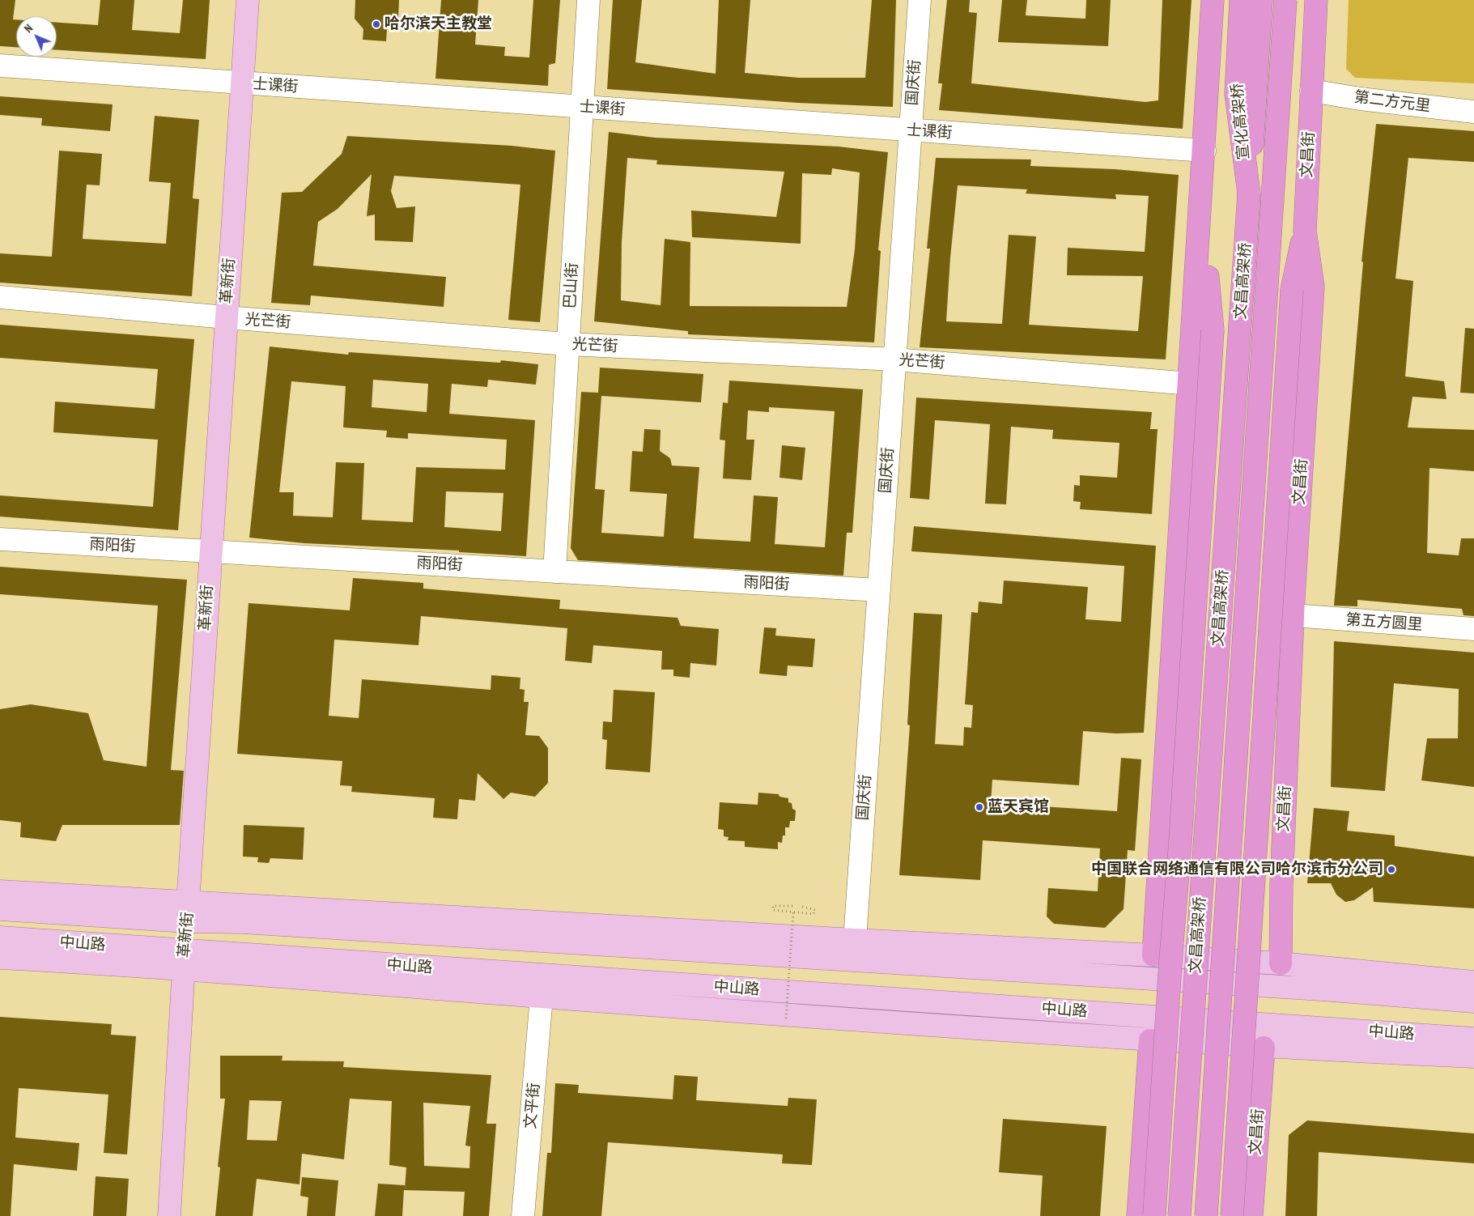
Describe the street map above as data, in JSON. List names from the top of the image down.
{
  "streets": {
    "highway": ["宣化高架桥", "文昌街", "文昌高架桥"],
    "main road": ["革新街", "中山路"],
    "street": [
      "国庆街",
      "士课街",
      "第二方元里",
      "巴山街",
      "光芒街",
      "雨阳街",
      "第五方圆里",
      "文平街"
    ]
  },
  "crossings": [
    ["国庆街", "士课街"],
    ["国庆街", "光芒街"],
    ["国庆街", "雨阳街"],
    ["士课街", "革新街"],
    ["士课街", "巴山街"],
    ["第二方元里", "文昌街"],
    ["宣化高架桥", "文昌高架桥"],
    ["文昌街", "第五方圆里"],
    ["革新街", "光芒街"],
    ["革新街", "雨阳街"],
    ["革新街", "中山路"],
    ["巴山街", "光芒街"],
    ["巴山街", "雨阳街"]
  ],
  "places": ["哈尔滨天主教堂", "蓝天宾馆", "中国联合网络通信有限公司哈尔滨市分公司"],
  "north": "top left"
}
